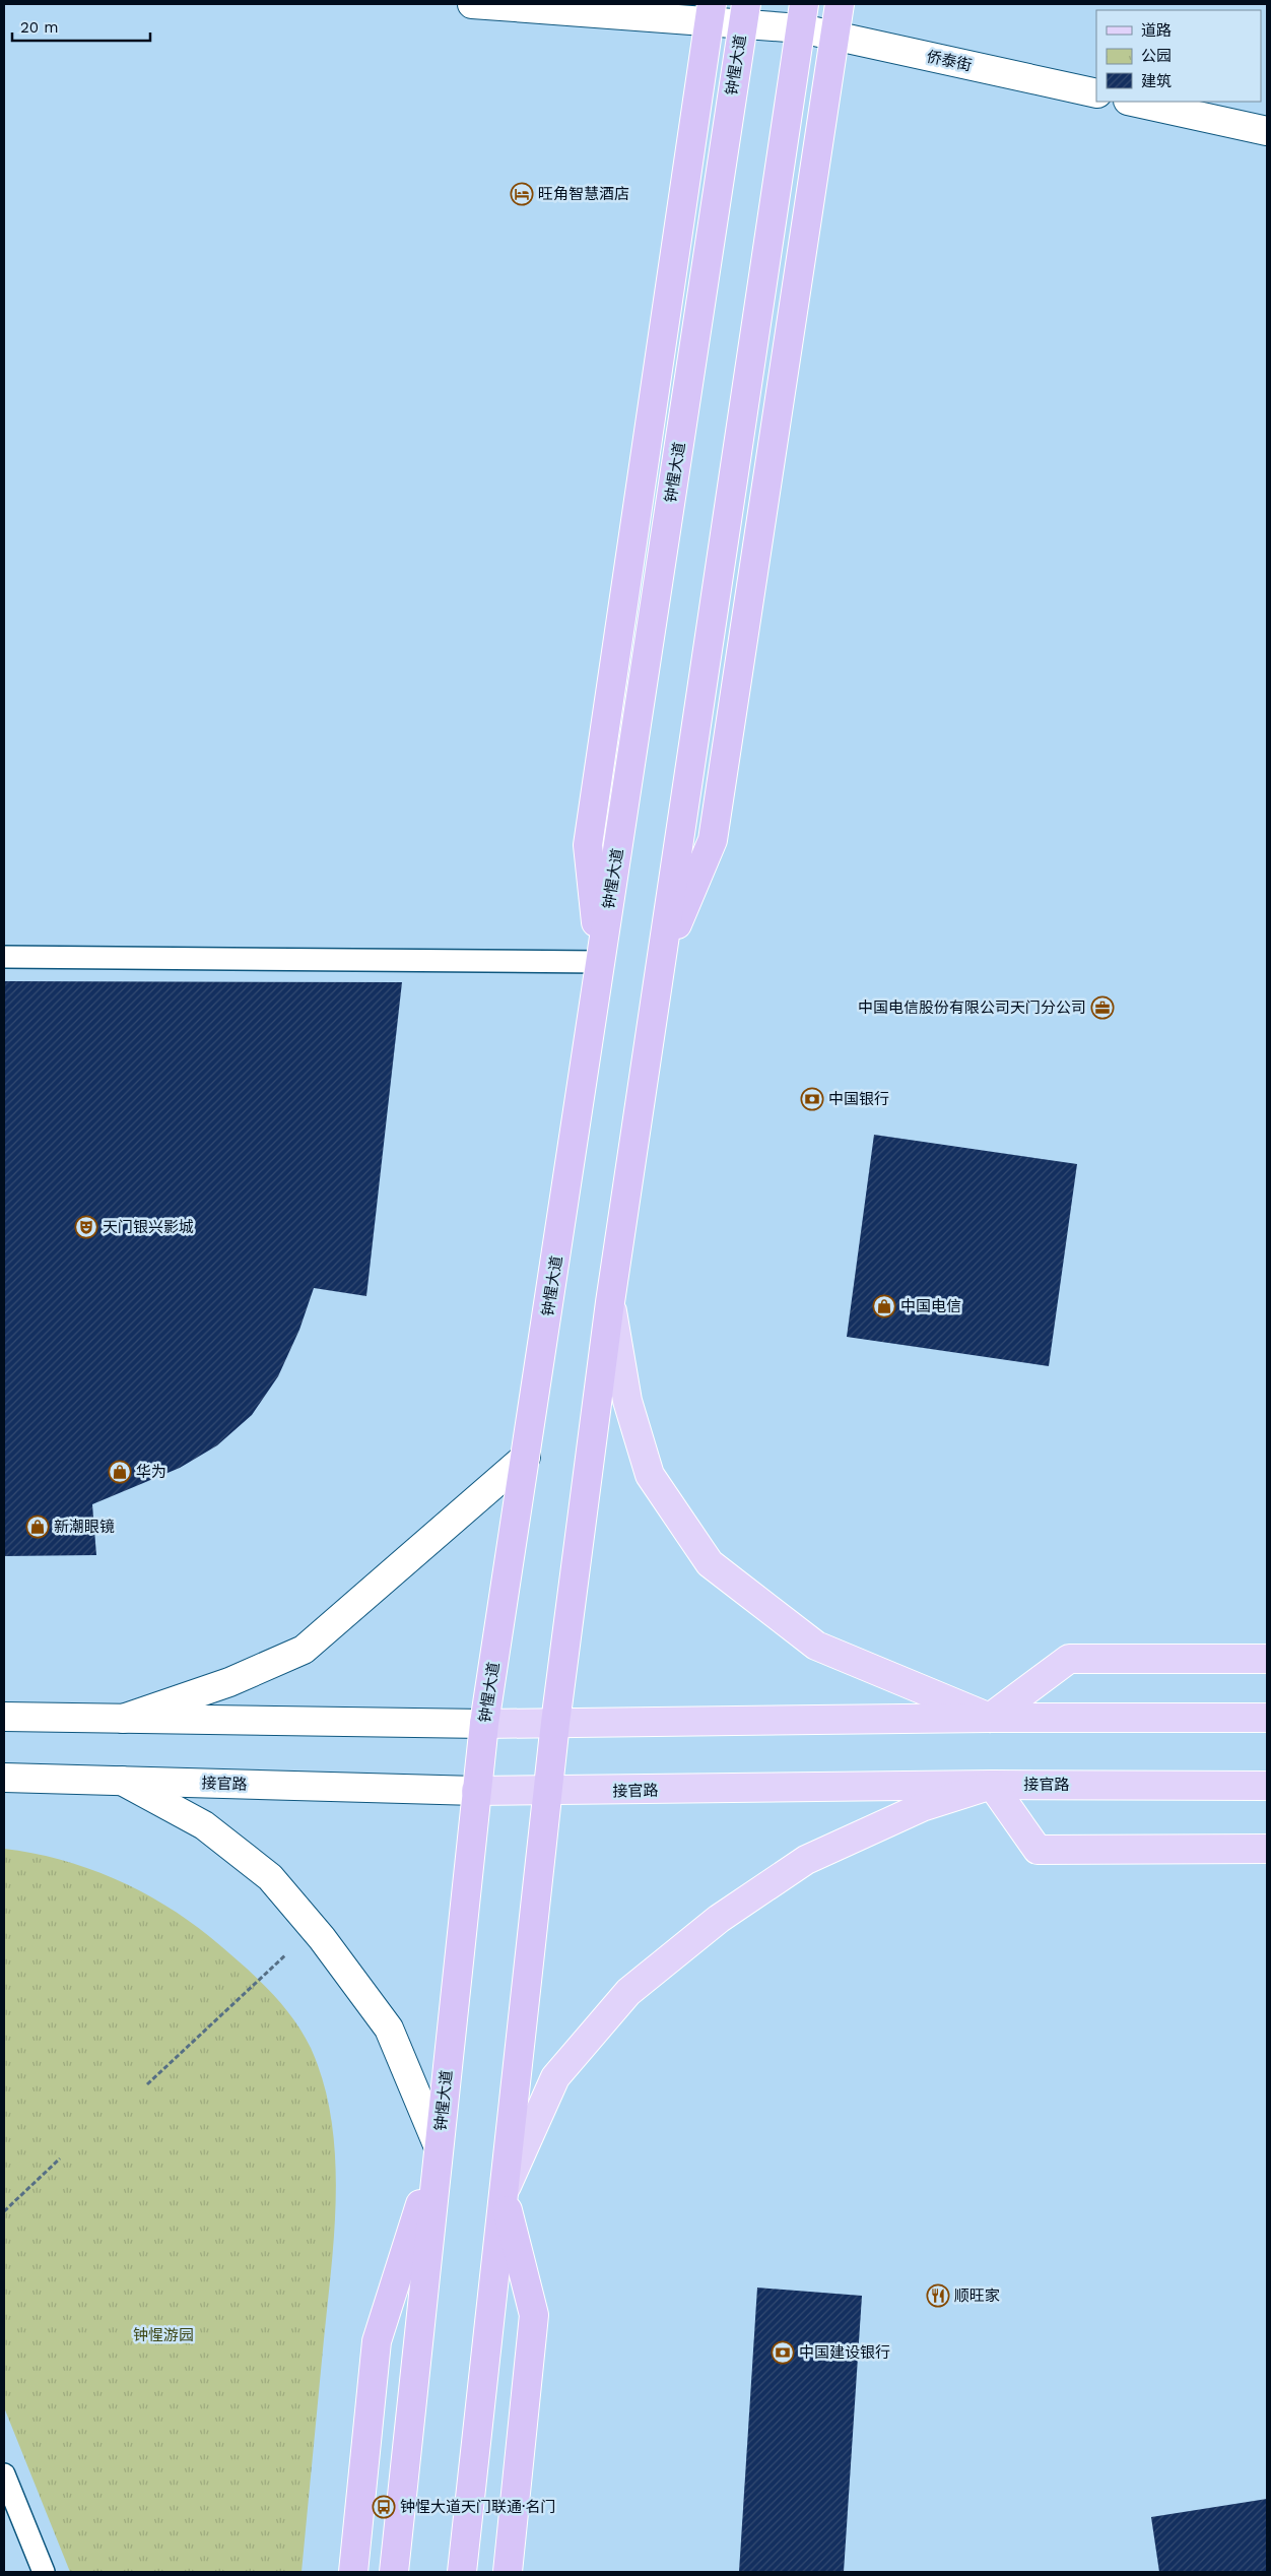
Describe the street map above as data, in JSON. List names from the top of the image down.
{
  "streets": {
    "highway": ["钟惺大道"],
    "main road": ["侨泰街", "接官路"]
  },
  "crossings": [
    ["侨泰街", "钟惺大道"],
    ["钟惺大道", "接官路"]
  ],
  "parks": ["钟惺游园"],
  "places": {
    "hotel": ["旺角智慧酒店"],
    "office": ["中国电信股份有限公司天门分公司"],
    "bank": ["中国银行", "中国建设银行"],
    "theatre": ["天门银兴影城"],
    "shop": ["中国电信", "华为", "新潮眼镜"],
    "restaurant": ["顺旺家"],
    "bus stop": ["钟惺大道天门联通·名门"]
  },
  "legend": ["道路", "公园", "建筑"],
  "scale_bar": "20 m"
}
